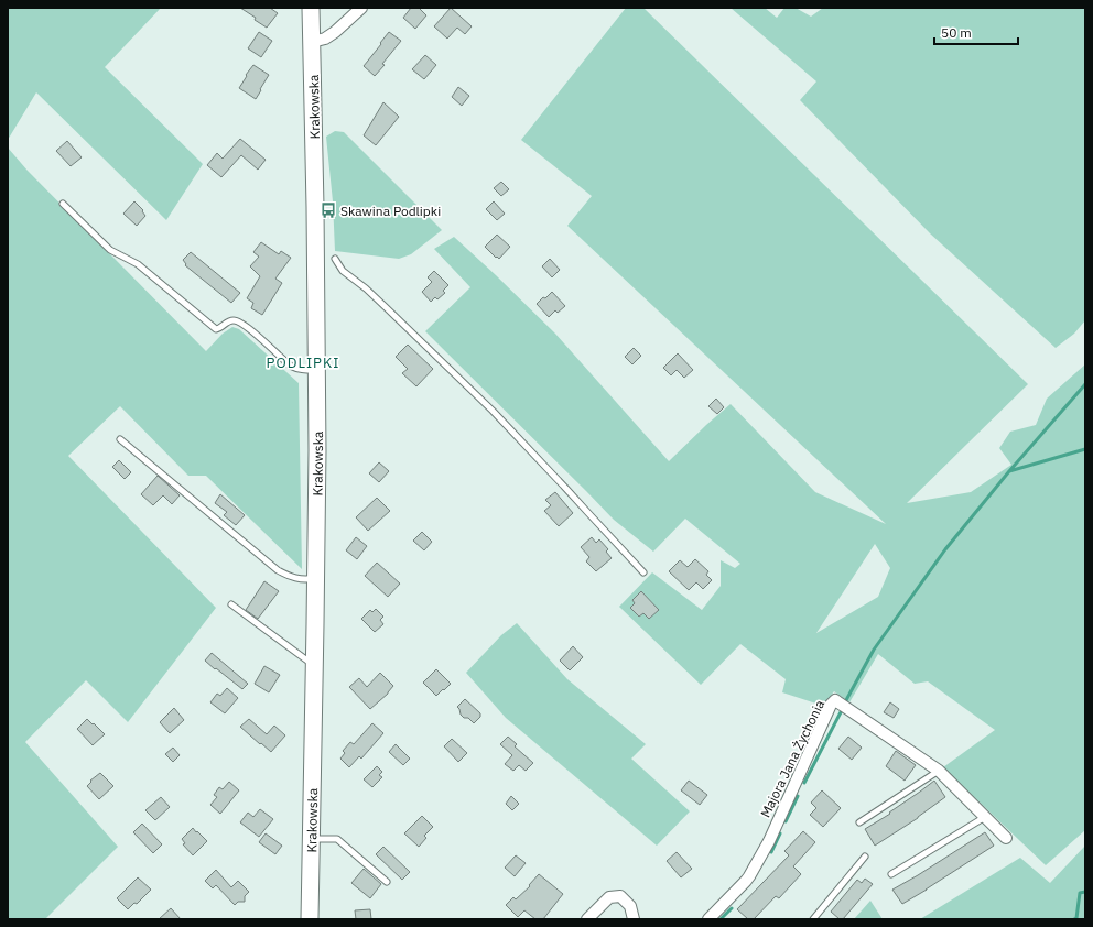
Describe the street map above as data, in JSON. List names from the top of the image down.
{
  "streets": {
    "main road": ["Krakowska"],
    "street": ["Majora Jana Żychonia"]
  },
  "districts": ["PODLIPKI"],
  "places": {
    "bus stop": ["Skawina Podlipki"]
  },
  "scale_bar": "50 m"
}
